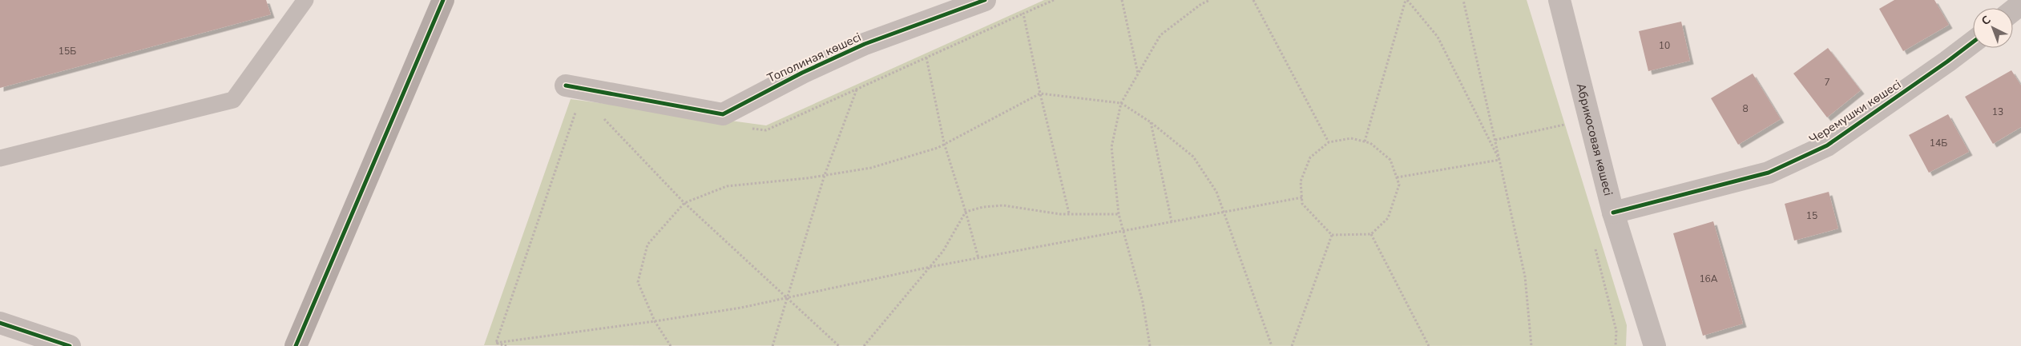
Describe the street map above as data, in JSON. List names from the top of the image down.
{
  "streets": {
    "street": ["Тополиная көшесі", "Черемушки көшесі", "Абрикосовая көшесі"]
  },
  "crossings": [
    ["Черемушки көшесі", "Абрикосовая көшесі"]
  ],
  "house_numbers": [
    "10",
    "15Б",
    "7",
    "8",
    "13",
    "14Б",
    "15",
    "16А"
  ],
  "north": "top left"
}
